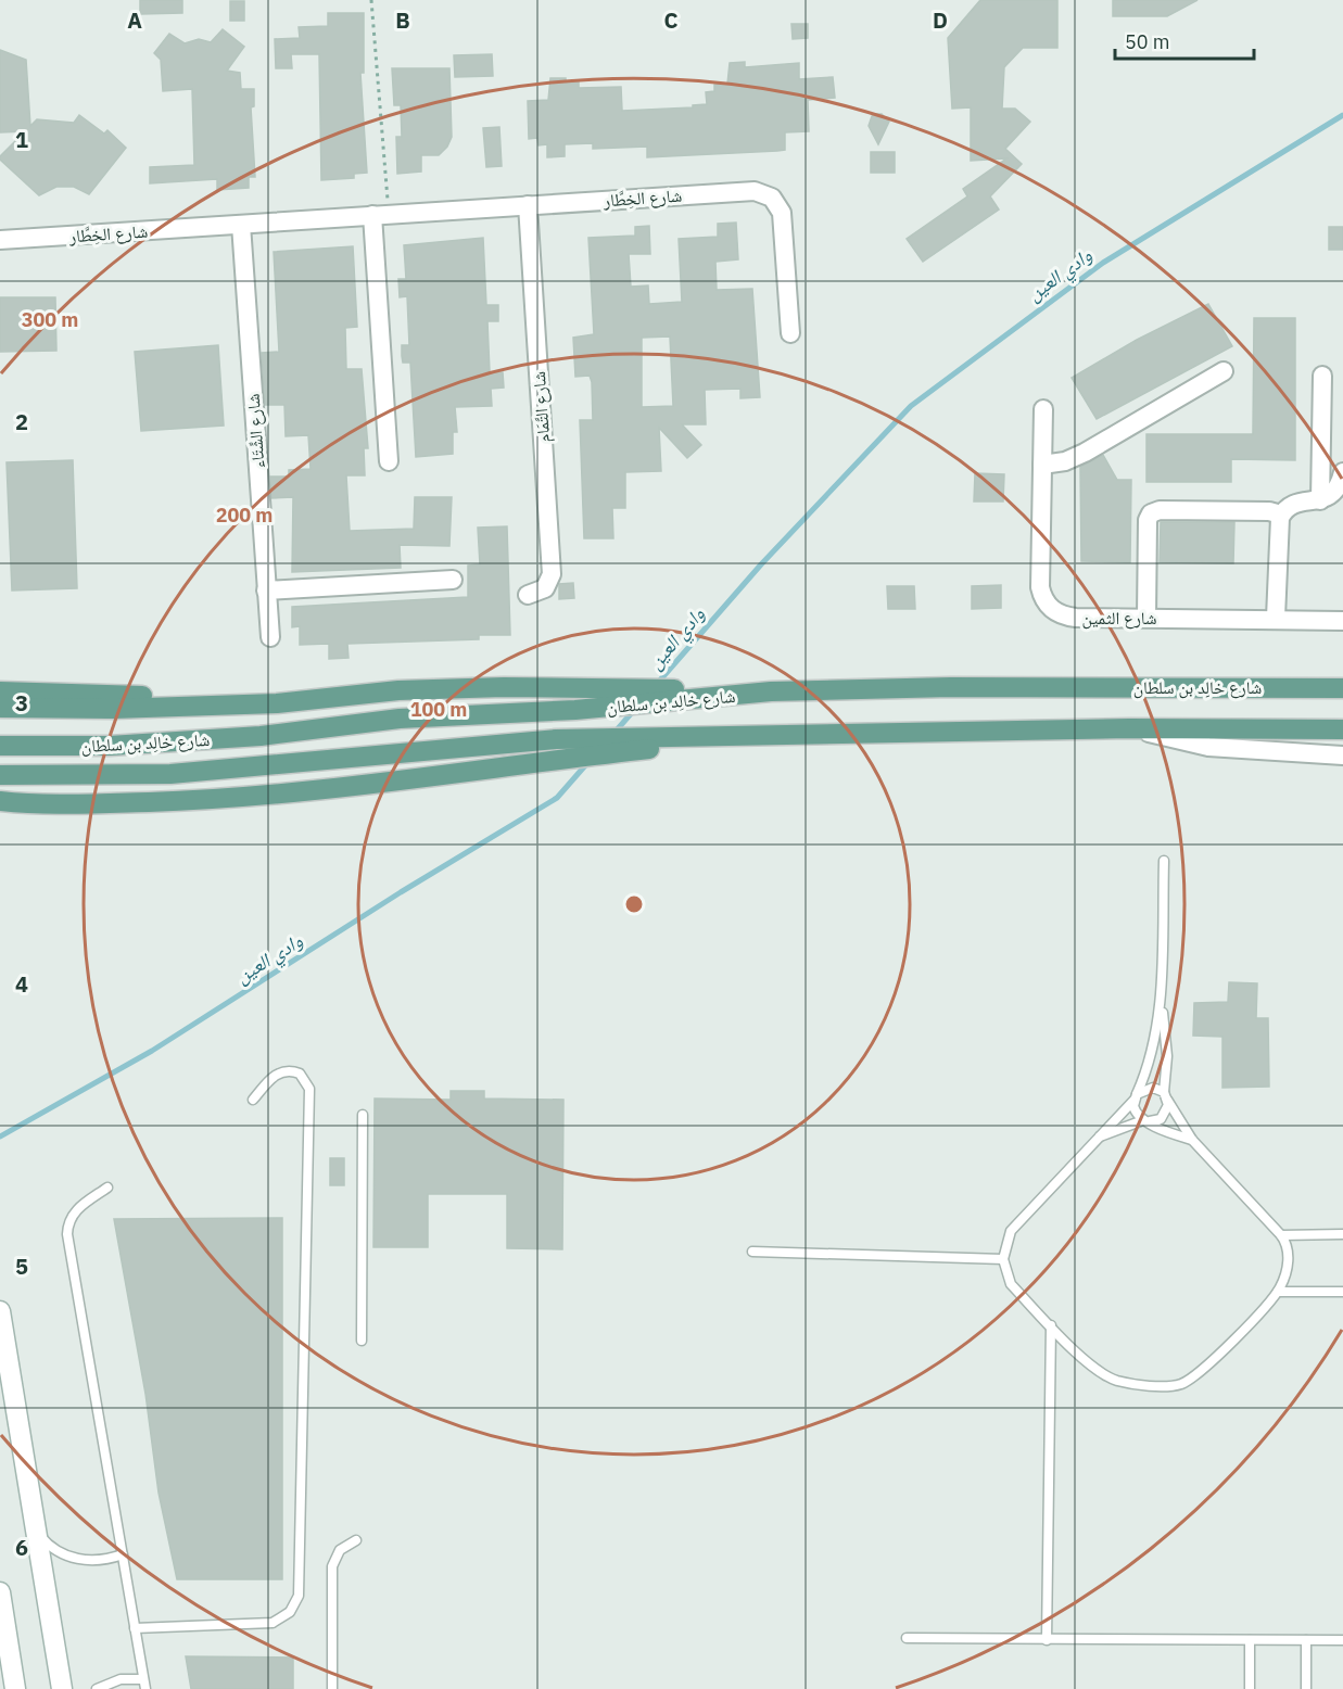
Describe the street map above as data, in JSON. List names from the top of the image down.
{
  "streets": {
    "main road": ["شارع خالِد بن سلطان"],
    "street": [
      "شارع الخِطَّار",
      "شارع التَّمَام",
      "شارع الشِّتَاء",
      "شارع الثمين"
    ]
  },
  "crossings": [
    ["شارع الخِطَّار", "شارع التَّمَام"],
    ["شارع الخِطَّار", "شارع الشِّتَاء"]
  ],
  "water": ["وادي العين"],
  "scale_bar": "50 m",
  "grid": {
    "columns": [
      "A",
      "B",
      "C",
      "D"
    ],
    "rows": [
      "1",
      "2",
      "3",
      "4",
      "5",
      "6"
    ]
  },
  "rings": ["300 m", "200 m", "100 m"]
}
